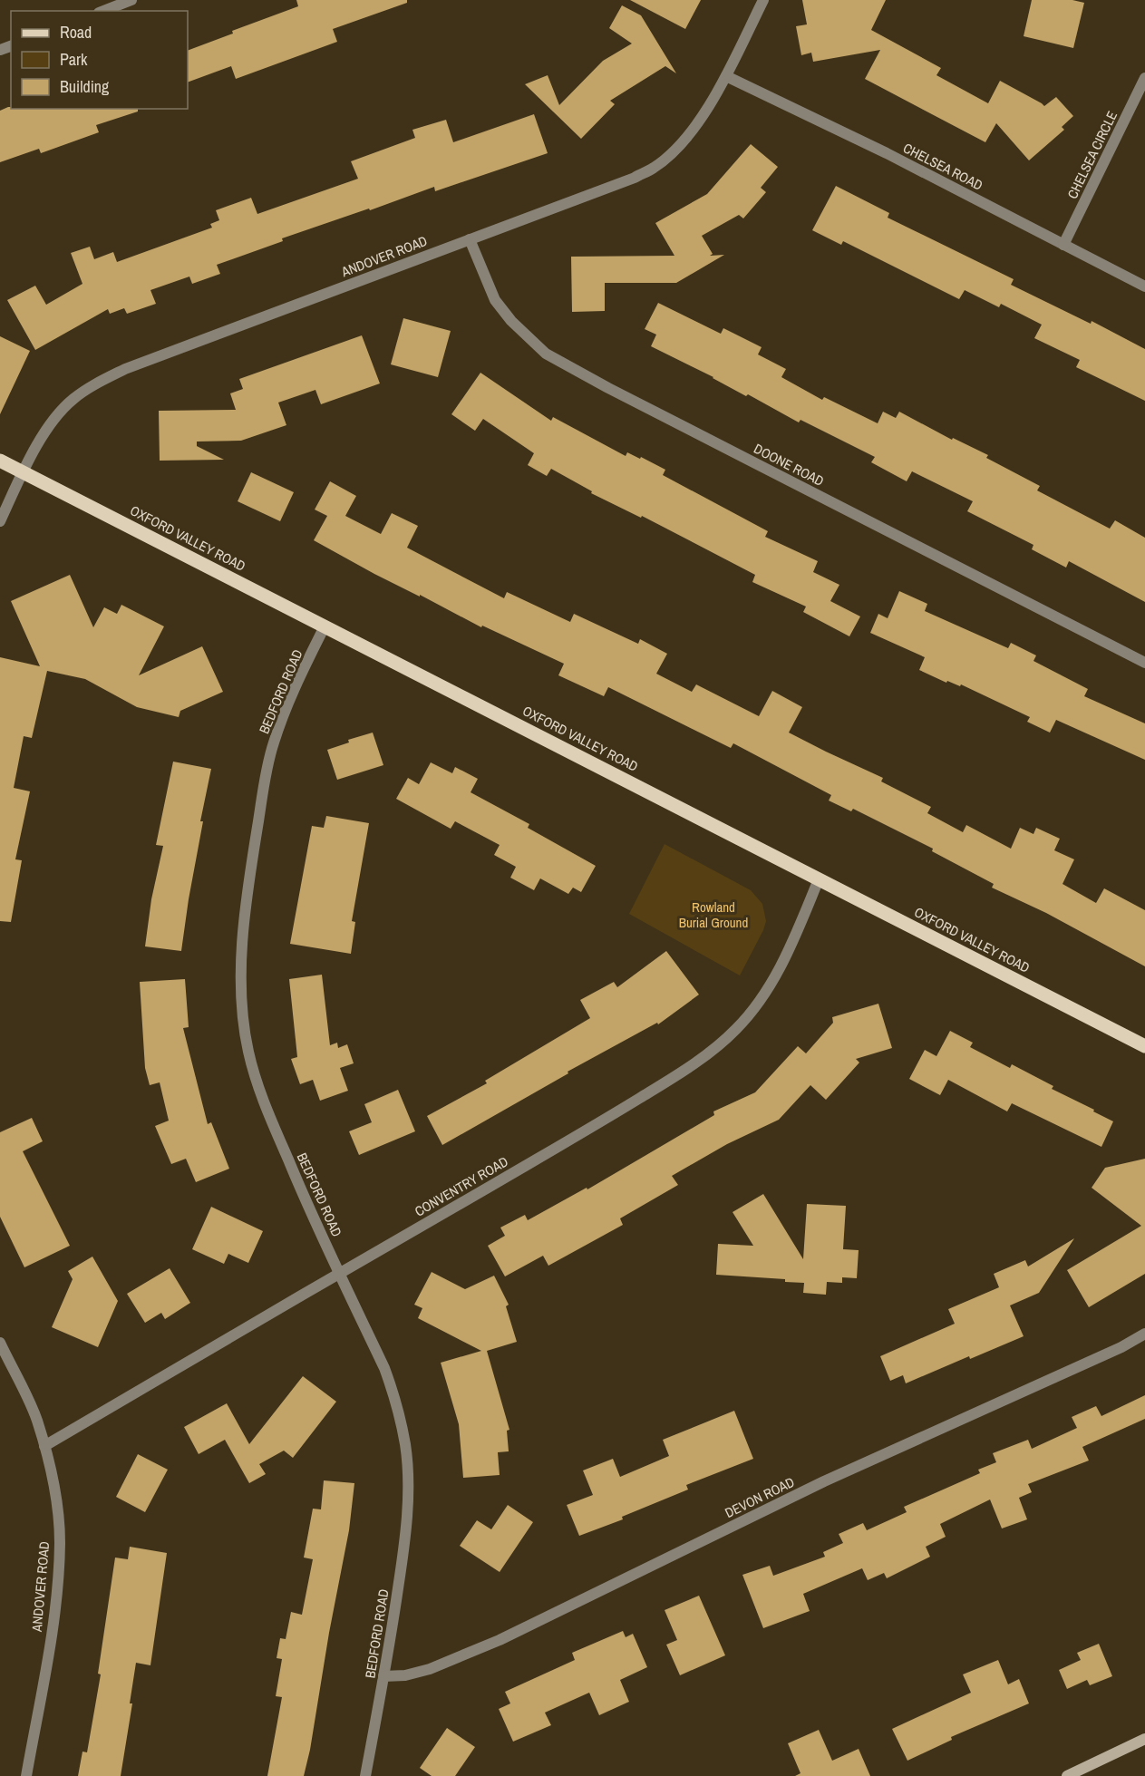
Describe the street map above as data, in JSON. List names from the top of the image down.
{
  "streets": {
    "main road": ["OXFORD VALLEY ROAD"],
    "street": [
      "CHELSEA CIRCLE",
      "CHELSEA ROAD",
      "ANDOVER ROAD",
      "DOONE ROAD",
      "BEDFORD ROAD",
      "CONVENTRY ROAD",
      "DEVON ROAD"
    ]
  },
  "crossings": [
    ["CHELSEA CIRCLE", "CHELSEA ROAD"],
    ["CHELSEA ROAD", "ANDOVER ROAD"],
    ["ANDOVER ROAD", "DOONE ROAD"],
    ["ANDOVER ROAD", "OXFORD VALLEY ROAD"],
    ["ANDOVER ROAD", "CONVENTRY ROAD"],
    ["OXFORD VALLEY ROAD", "BEDFORD ROAD"],
    ["OXFORD VALLEY ROAD", "CONVENTRY ROAD"],
    ["BEDFORD ROAD", "CONVENTRY ROAD"],
    ["BEDFORD ROAD", "DEVON ROAD"]
  ],
  "parks": ["Rowland Burial Ground"],
  "legend": ["Road", "Park", "Building"]
}
